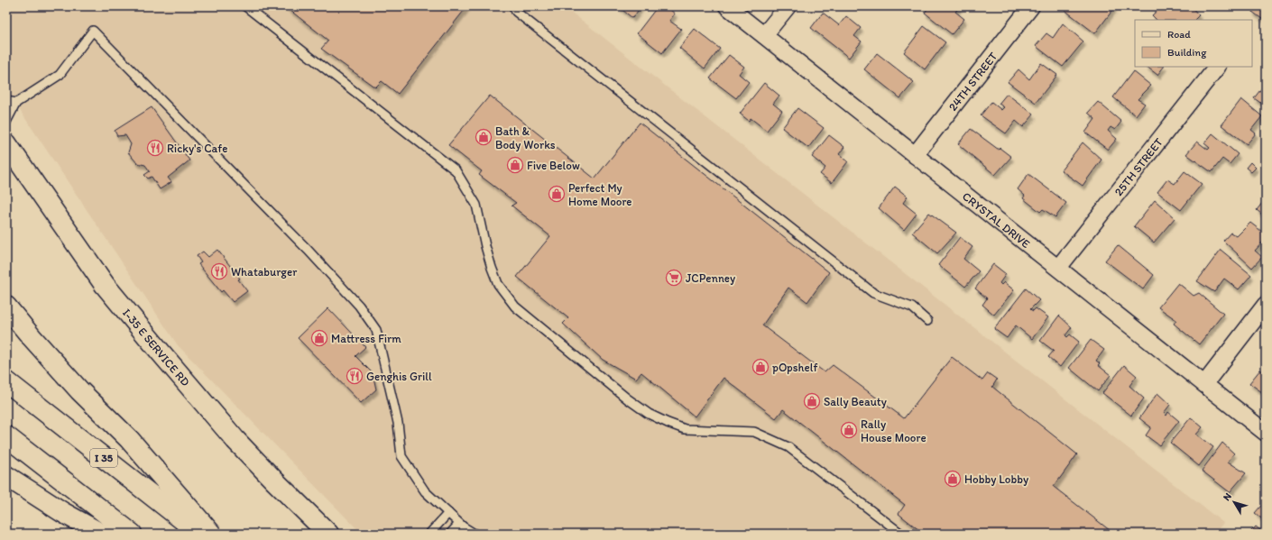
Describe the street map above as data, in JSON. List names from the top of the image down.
{
  "streets": {
    "main road": ["I-35 E SERVICE RD", "I 35"],
    "street": ["24TH STREET", "25TH STREET", "CRYSTAL DRIVE"]
  },
  "crossings": [
    ["24TH STREET", "CRYSTAL DRIVE"],
    ["25TH STREET", "CRYSTAL DRIVE"]
  ],
  "places": {
    "shop": [
      "Bath & Body Works",
      "Five Below",
      "Perfect My Home Moore",
      "Mattress Firm",
      "pOpshelf",
      "Sally Beauty",
      "Rally House Moore",
      "Hobby Lobby"
    ],
    "restaurant": ["Ricky's Cafe", "Whataburger", "Genghis Grill"],
    "supermarket": ["JCPenney"]
  },
  "legend": ["Road", "Building"],
  "north": "top left"
}
